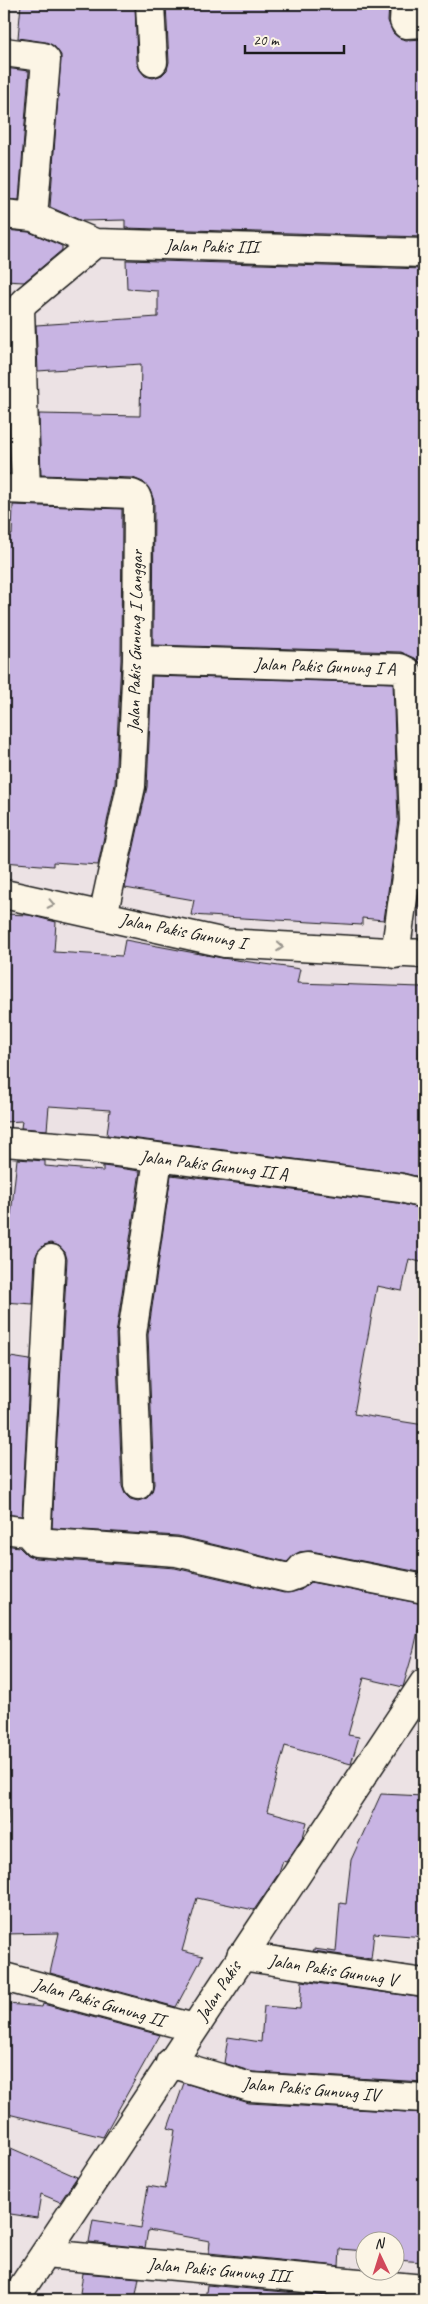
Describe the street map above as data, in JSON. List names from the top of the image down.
{
  "streets": {
    "street": [
      "Jalan Pakis III",
      "Jalan Pakis Gunung I Langgar",
      "Jalan Pakis Gunung I A",
      "Jalan Pakis Gunung I",
      "Jalan Pakis Gunung II A",
      "Jalan Pakis Gunung V",
      "Jalan Pakis",
      "Jalan Pakis Gunung II",
      "Jalan Pakis Gunung IV",
      "Jalan Pakis Gunung III"
    ]
  },
  "crossings": [
    ["Jalan Pakis Gunung I Langgar", "Jalan Pakis Gunung I A"],
    ["Jalan Pakis Gunung I Langgar", "Jalan Pakis Gunung I"],
    ["Jalan Pakis Gunung I A", "Jalan Pakis Gunung I"],
    ["Jalan Pakis Gunung V", "Jalan Pakis"],
    ["Jalan Pakis", "Jalan Pakis Gunung II"],
    ["Jalan Pakis", "Jalan Pakis Gunung IV"],
    ["Jalan Pakis", "Jalan Pakis Gunung III"]
  ],
  "one_way": ["Jalan Pakis Gunung I"],
  "scale_bar": "20 m",
  "north": "top"
}
